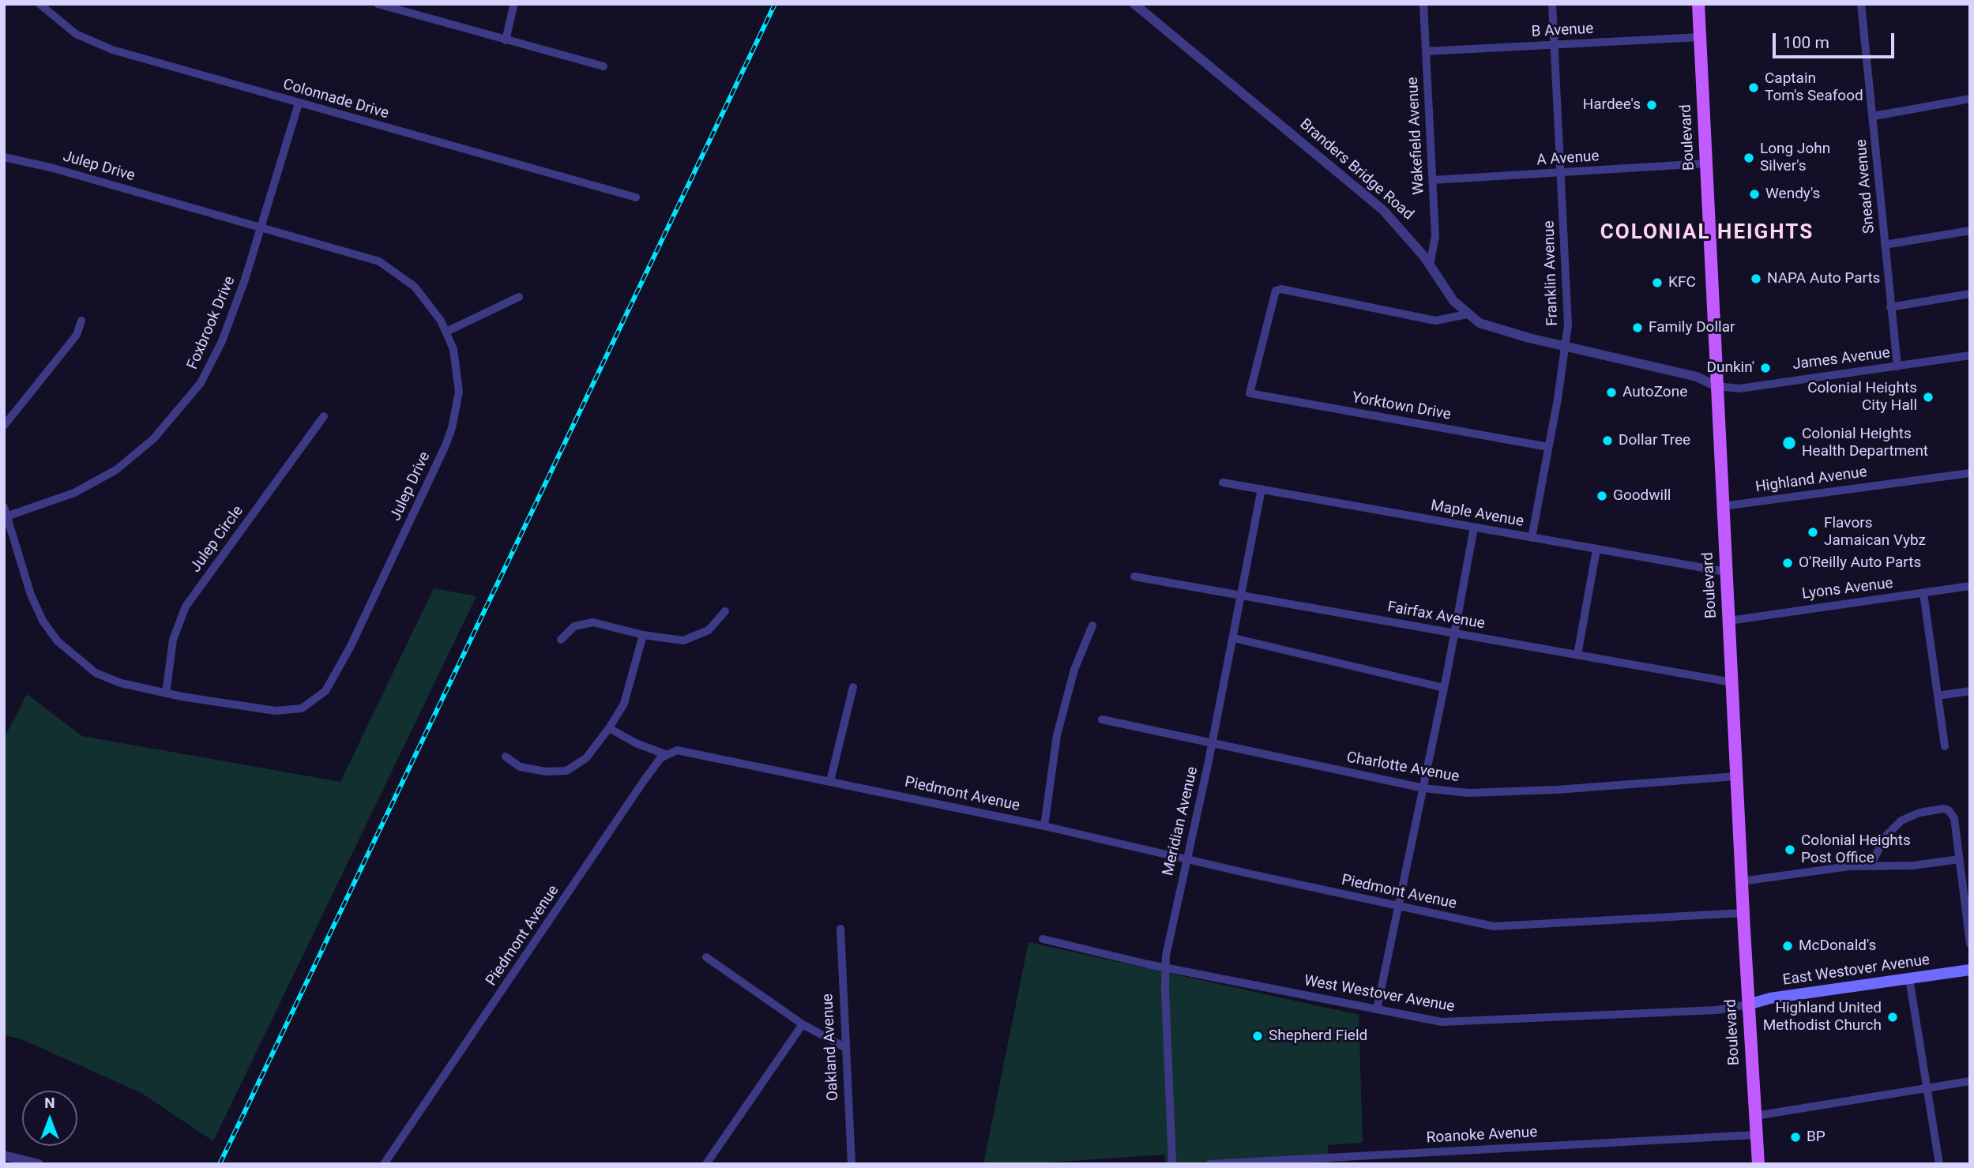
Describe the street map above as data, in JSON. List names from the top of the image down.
{
  "streets": {
    "main road": ["Boulevard", "East Westover Avenue"],
    "street": [
      "B Avenue",
      "Colonnade Drive",
      "Wakefield Avenue",
      "A Avenue",
      "Julep Drive",
      "Branders Bridge Road",
      "Snead Avenue",
      "Franklin Avenue",
      "Foxbrook Drive",
      "James Avenue",
      "Yorktown Drive",
      "Highland Avenue",
      "Maple Avenue",
      "Julep Circle",
      "Lyons Avenue",
      "Fairfax Avenue",
      "Charlotte Avenue",
      "Piedmont Avenue",
      "Meridian Avenue",
      "West Westover Avenue",
      "Oakland Avenue",
      "Roanoke Avenue"
    ]
  },
  "crossings": [
    ["B Avenue", "Wakefield Avenue"],
    ["B Avenue", "Boulevard"],
    ["B Avenue", "Franklin Avenue"],
    ["Colonnade Drive", "Foxbrook Drive"],
    ["Wakefield Avenue", "A Avenue"],
    ["Wakefield Avenue", "Branders Bridge Road"],
    ["Boulevard", "A Avenue"],
    ["Boulevard", "Branders Bridge Road"],
    ["Boulevard", "James Avenue"],
    ["Boulevard", "Highland Avenue"],
    ["Boulevard", "Maple Avenue"],
    ["Boulevard", "Lyons Avenue"],
    ["Boulevard", "Fairfax Avenue"],
    ["Boulevard", "Charlotte Avenue"],
    ["Boulevard", "Piedmont Avenue"],
    ["Boulevard", "East Westover Avenue"],
    ["Boulevard", "West Westover Avenue"],
    ["Boulevard", "Roanoke Avenue"],
    ["A Avenue", "Franklin Avenue"],
    ["Julep Drive", "Foxbrook Drive"],
    ["Julep Drive", "Julep Circle"],
    ["Branders Bridge Road", "Franklin Avenue"],
    ["Branders Bridge Road", "James Avenue"],
    ["Branders Bridge Road", "Yorktown Drive"],
    ["Snead Avenue", "James Avenue"],
    ["Franklin Avenue", "Yorktown Drive"],
    ["Franklin Avenue", "Maple Avenue"],
    ["Maple Avenue", "Meridian Avenue"],
    ["Fairfax Avenue", "Meridian Avenue"],
    ["Charlotte Avenue", "Meridian Avenue"],
    ["Piedmont Avenue", "Meridian Avenue"],
    ["Meridian Avenue", "West Westover Avenue"],
    ["East Westover Avenue", "West Westover Avenue"]
  ],
  "districts": ["COLONIAL HEIGHTS"],
  "places": [
    "Captain Tom's Seafood",
    "Hardee's",
    "Long John Silver's",
    "Wendy's",
    "NAPA Auto Parts",
    "KFC",
    "Family Dollar",
    "Dunkin'",
    "AutoZone",
    "Colonial Heights City Hall",
    "Dollar Tree",
    "Colonial Heights Health Department",
    "Goodwill",
    "Flavors Jamaican Vybz",
    "O'Reilly Auto Parts",
    "Colonial Heights Post Office",
    "McDonald's",
    "Highland United Methodist Church",
    "Shepherd Field",
    "BP"
  ],
  "scale_bar": "100 m",
  "north": "top"
}
